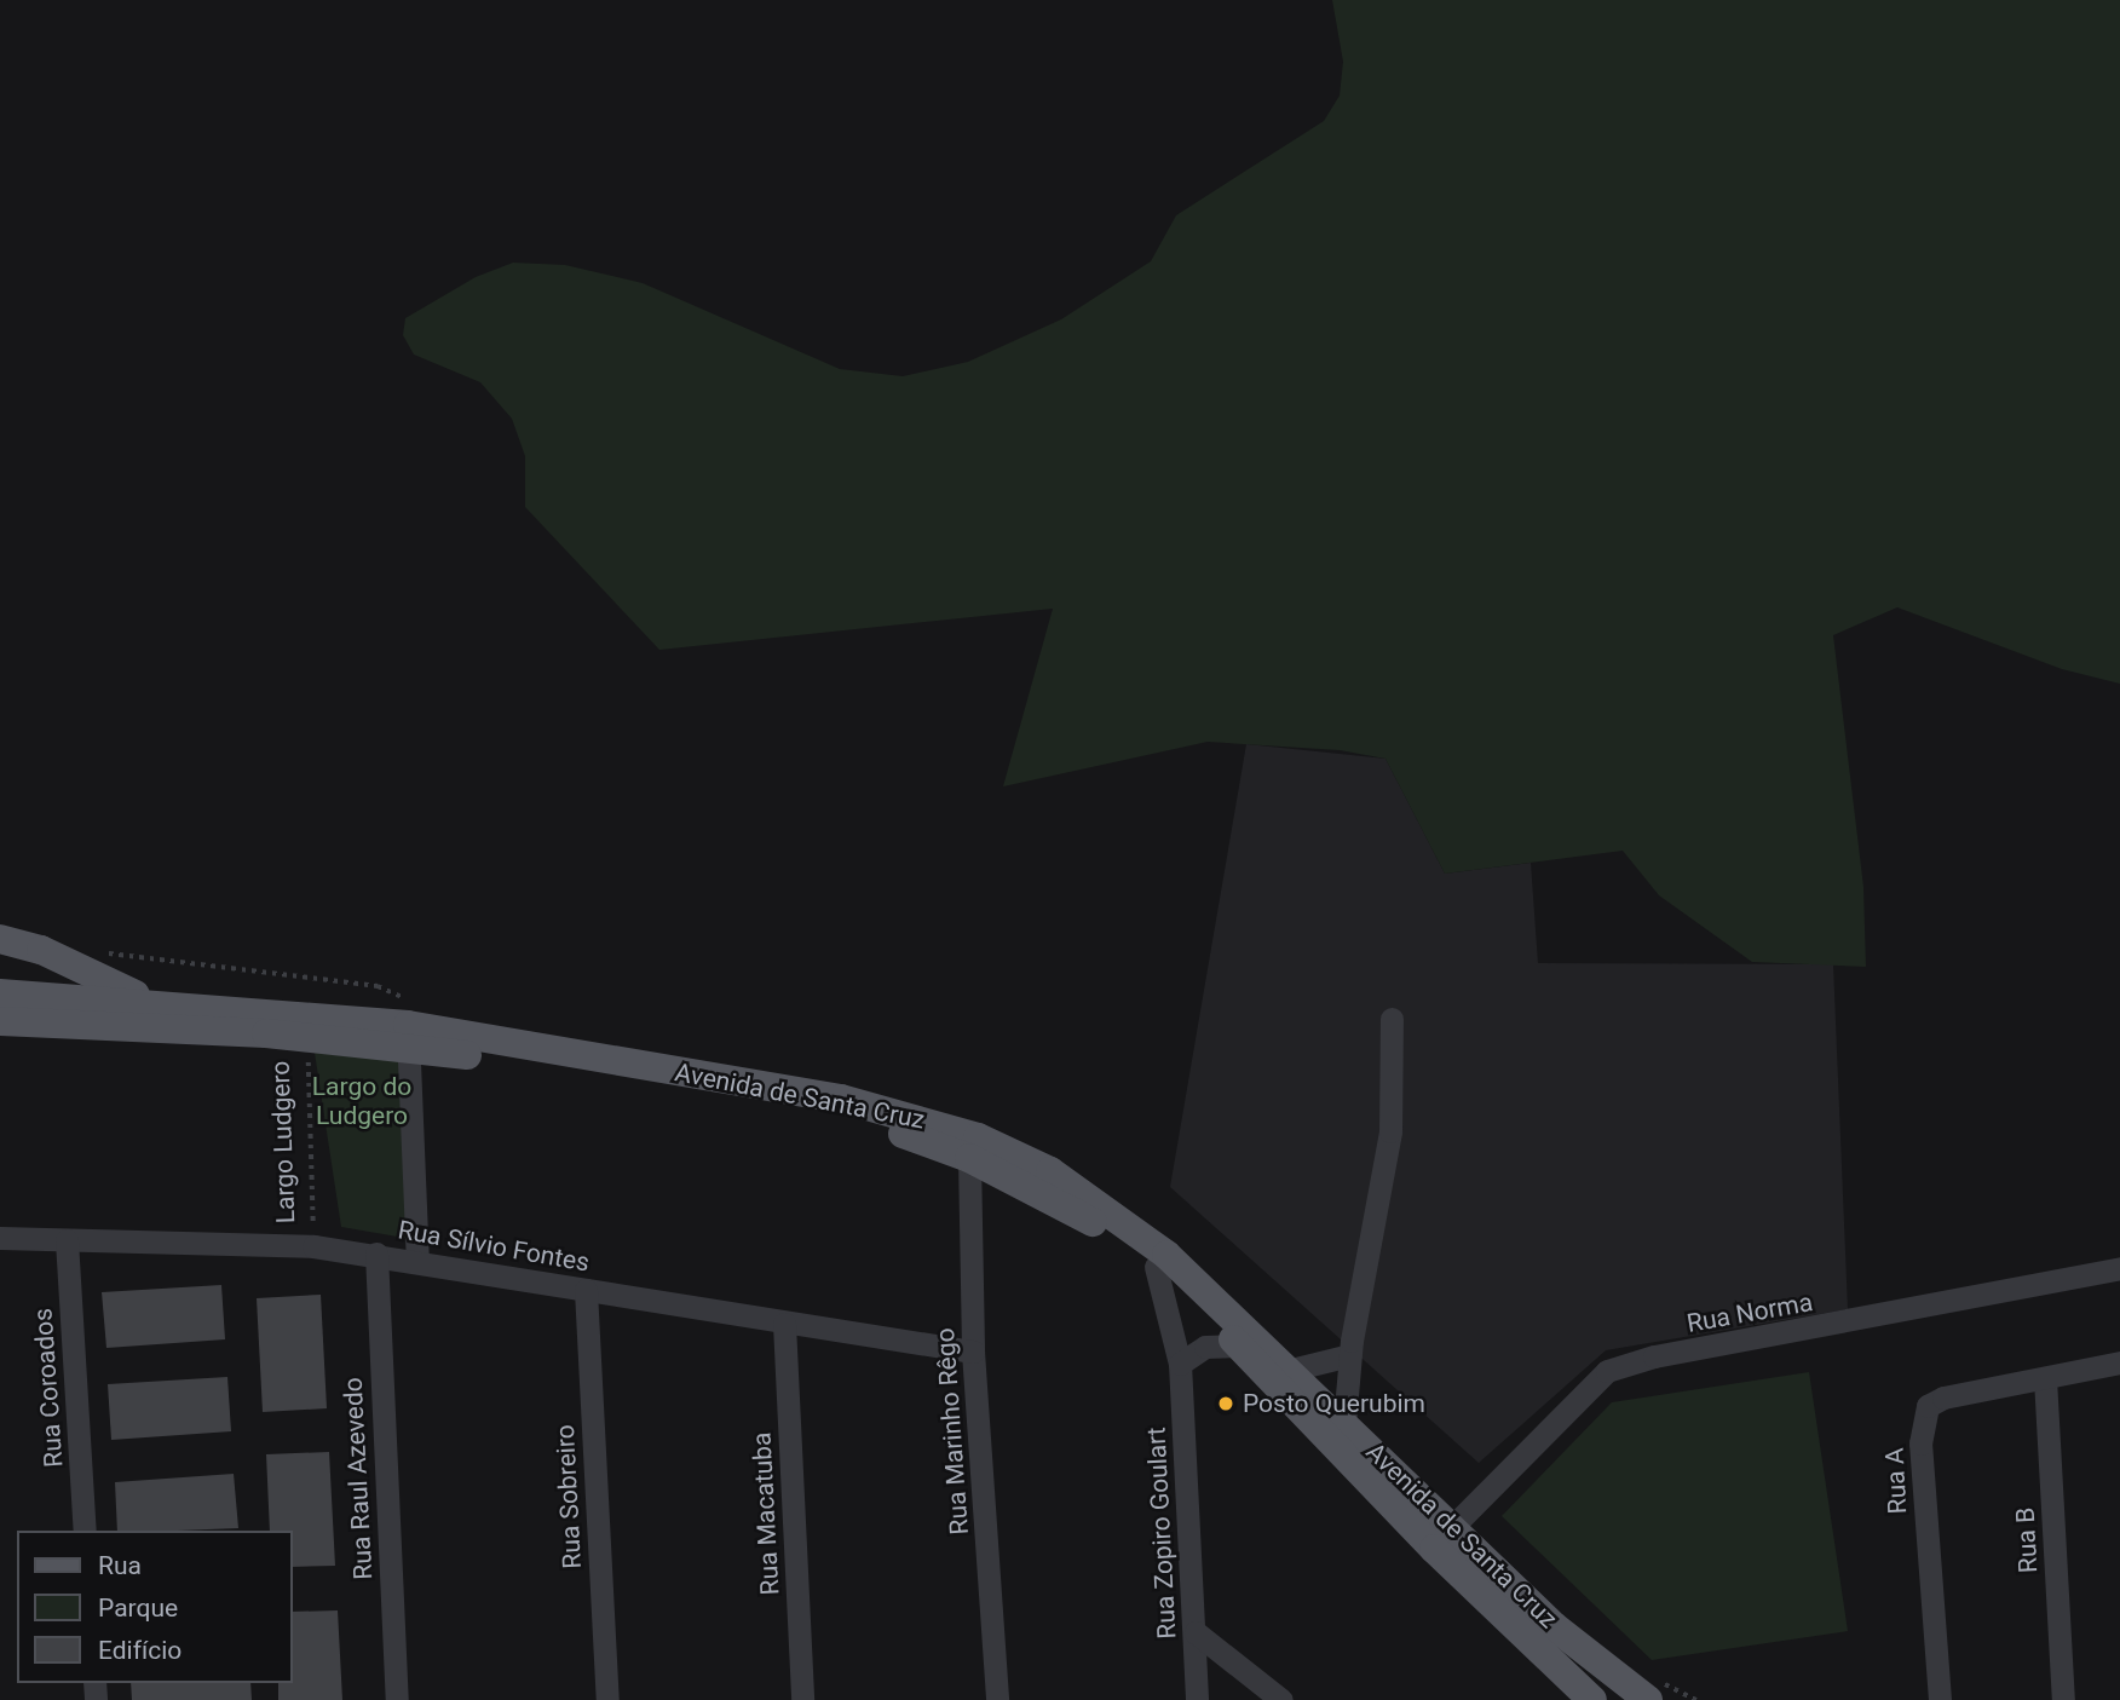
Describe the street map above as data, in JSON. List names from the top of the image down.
{
  "streets": {
    "main road": ["Avenida de Santa Cruz"],
    "street": [
      "Rua Sílvio Fontes",
      "Rua Norma",
      "Rua Coroados",
      "Rua Marinho Rêgo",
      "Rua Raul Azevedo",
      "Rua A",
      "Rua Sobreiro",
      "Rua Macatuba",
      "Rua Zopiro Goulart",
      "Rua B"
    ],
    "path": ["Largo Ludgero"]
  },
  "crossings": [
    ["Avenida de Santa Cruz", "Largo Ludgero"],
    ["Avenida de Santa Cruz", "Rua Norma"],
    ["Avenida de Santa Cruz", "Rua Marinho Rêgo"],
    ["Avenida de Santa Cruz", "Rua Zopiro Goulart"],
    ["Largo Ludgero", "Rua Sílvio Fontes"],
    ["Rua Sílvio Fontes", "Rua Coroados"],
    ["Rua Sílvio Fontes", "Rua Marinho Rêgo"],
    ["Rua Sílvio Fontes", "Rua Raul Azevedo"],
    ["Rua Sílvio Fontes", "Rua Sobreiro"],
    ["Rua Sílvio Fontes", "Rua Macatuba"],
    ["Rua A", "Rua B"]
  ],
  "parks": ["Largo do Ludgero"],
  "places": ["Posto Querubim"],
  "legend": ["Rua", "Parque", "Edifício"]
}
